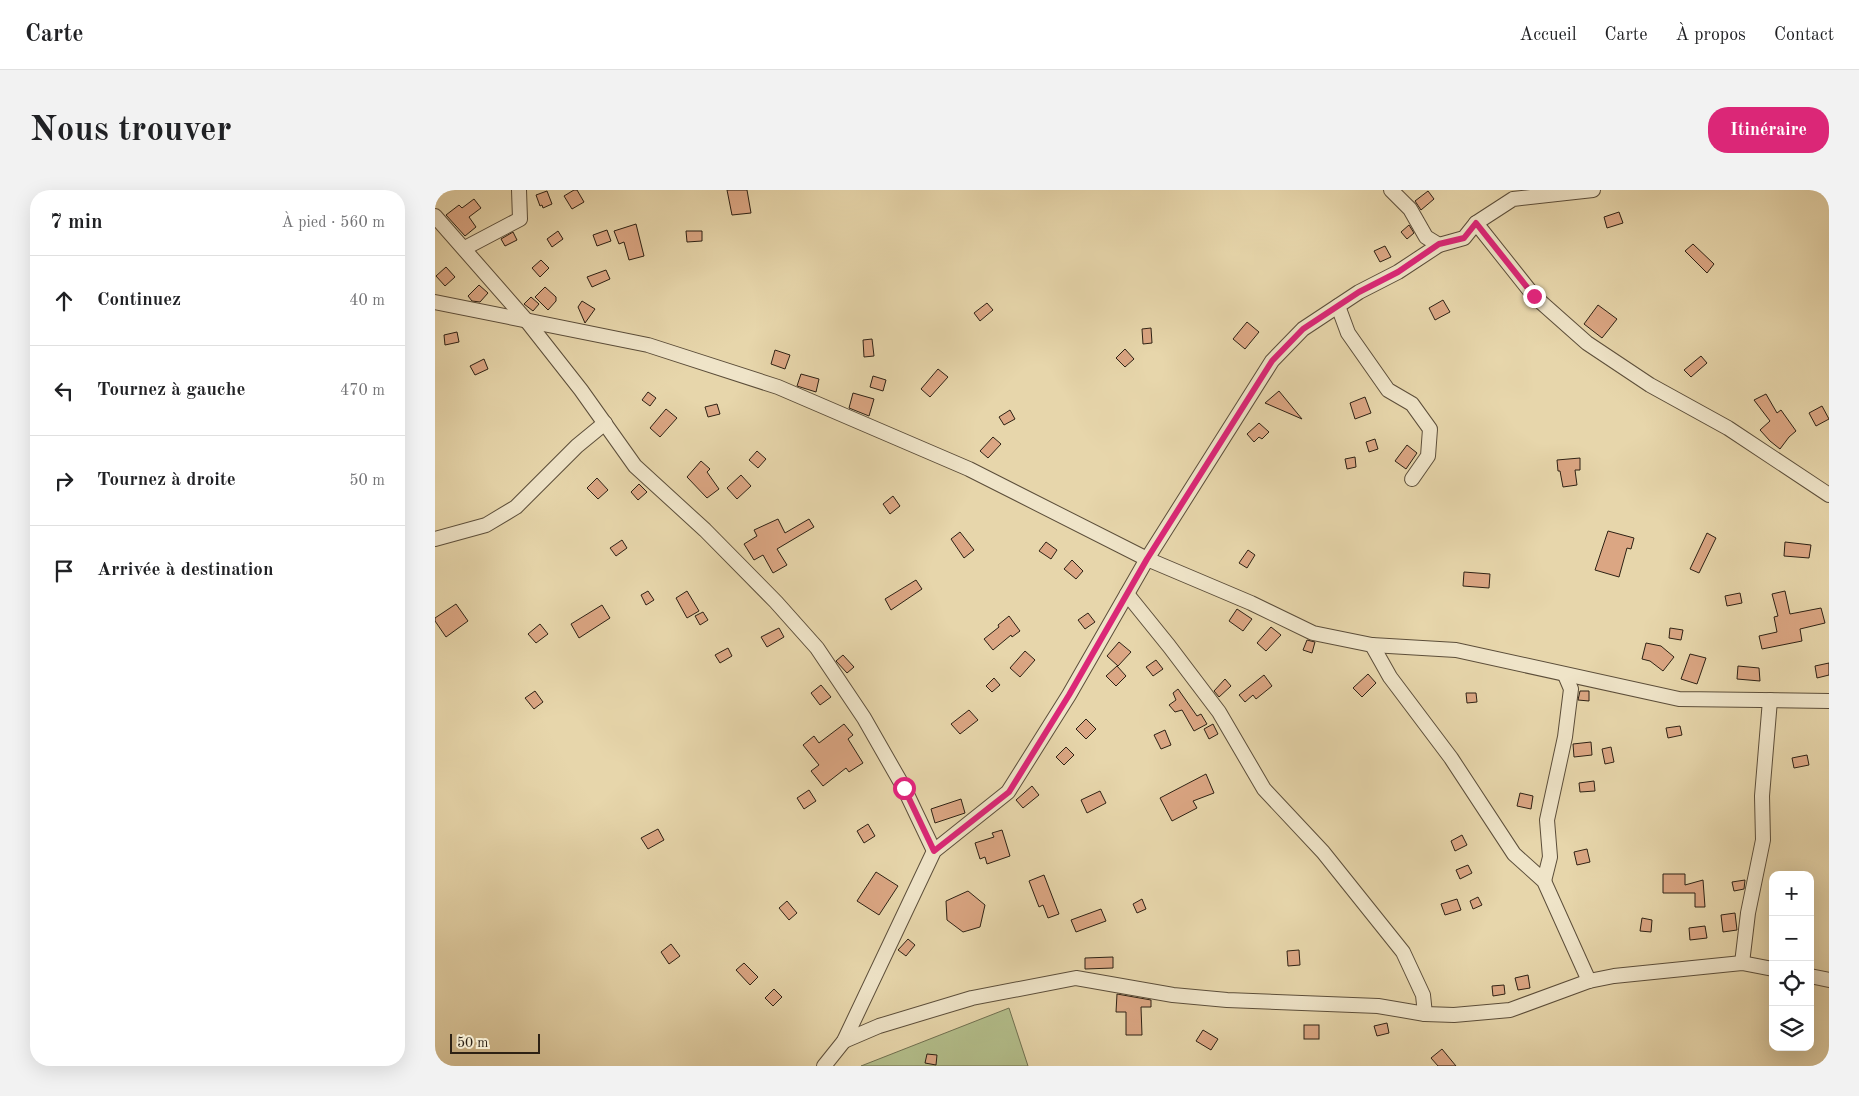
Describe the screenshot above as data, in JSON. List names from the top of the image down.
{
  "scale_bar": "50 m",
  "page": {
    "header": "Carte",
    "nav": [
      "Accueil",
      "Carte",
      "À propos",
      "Contact"
    ],
    "buttons": "Itinéraire",
    "title": "Nous trouver",
    "heading": ["7 min", "À pied · 560 m"],
    "list": [
      ["Continuez", "40 m"],
      ["Tournez à gauche", "470 m"],
      ["Tournez à droite", "50 m"],
      "Arrivée à destination"
    ],
    "map_buttons": ["+", "−"],
    "scale": "50 m"
  }
}
